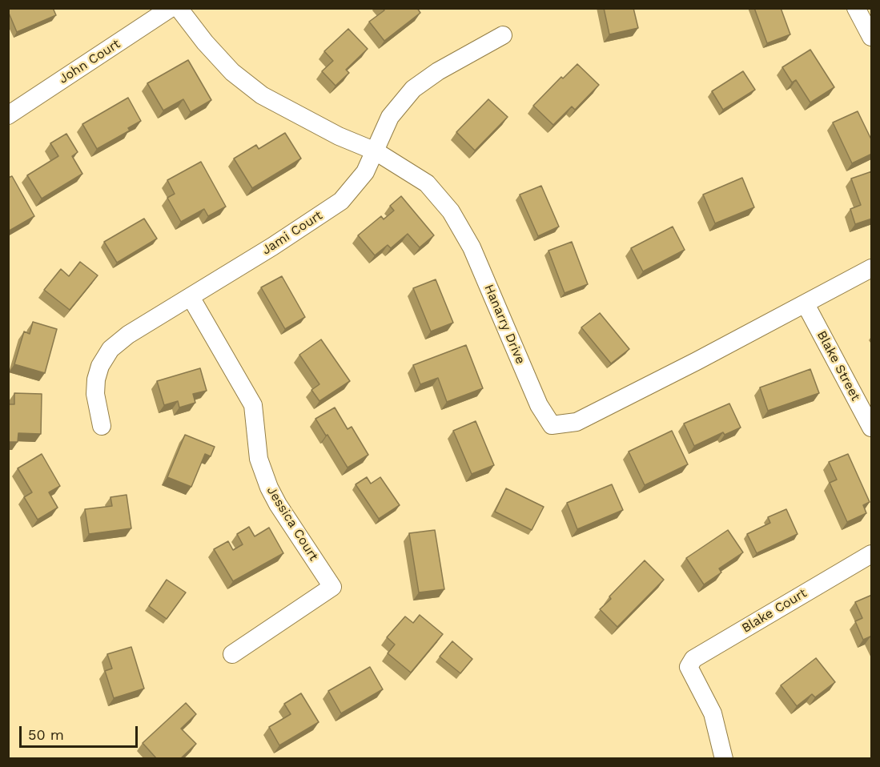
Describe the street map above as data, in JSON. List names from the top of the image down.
{
  "streets": {
    "street": [
      "John Court",
      "Jami Court",
      "Hanarry Drive",
      "Blake Street",
      "Jessica Court",
      "Blake Court"
    ]
  },
  "crossings": [
    ["Jami Court", "Hanarry Drive"],
    ["Jami Court", "Jessica Court"],
    ["Hanarry Drive", "Blake Street"]
  ],
  "scale_bar": "50 m"
}
